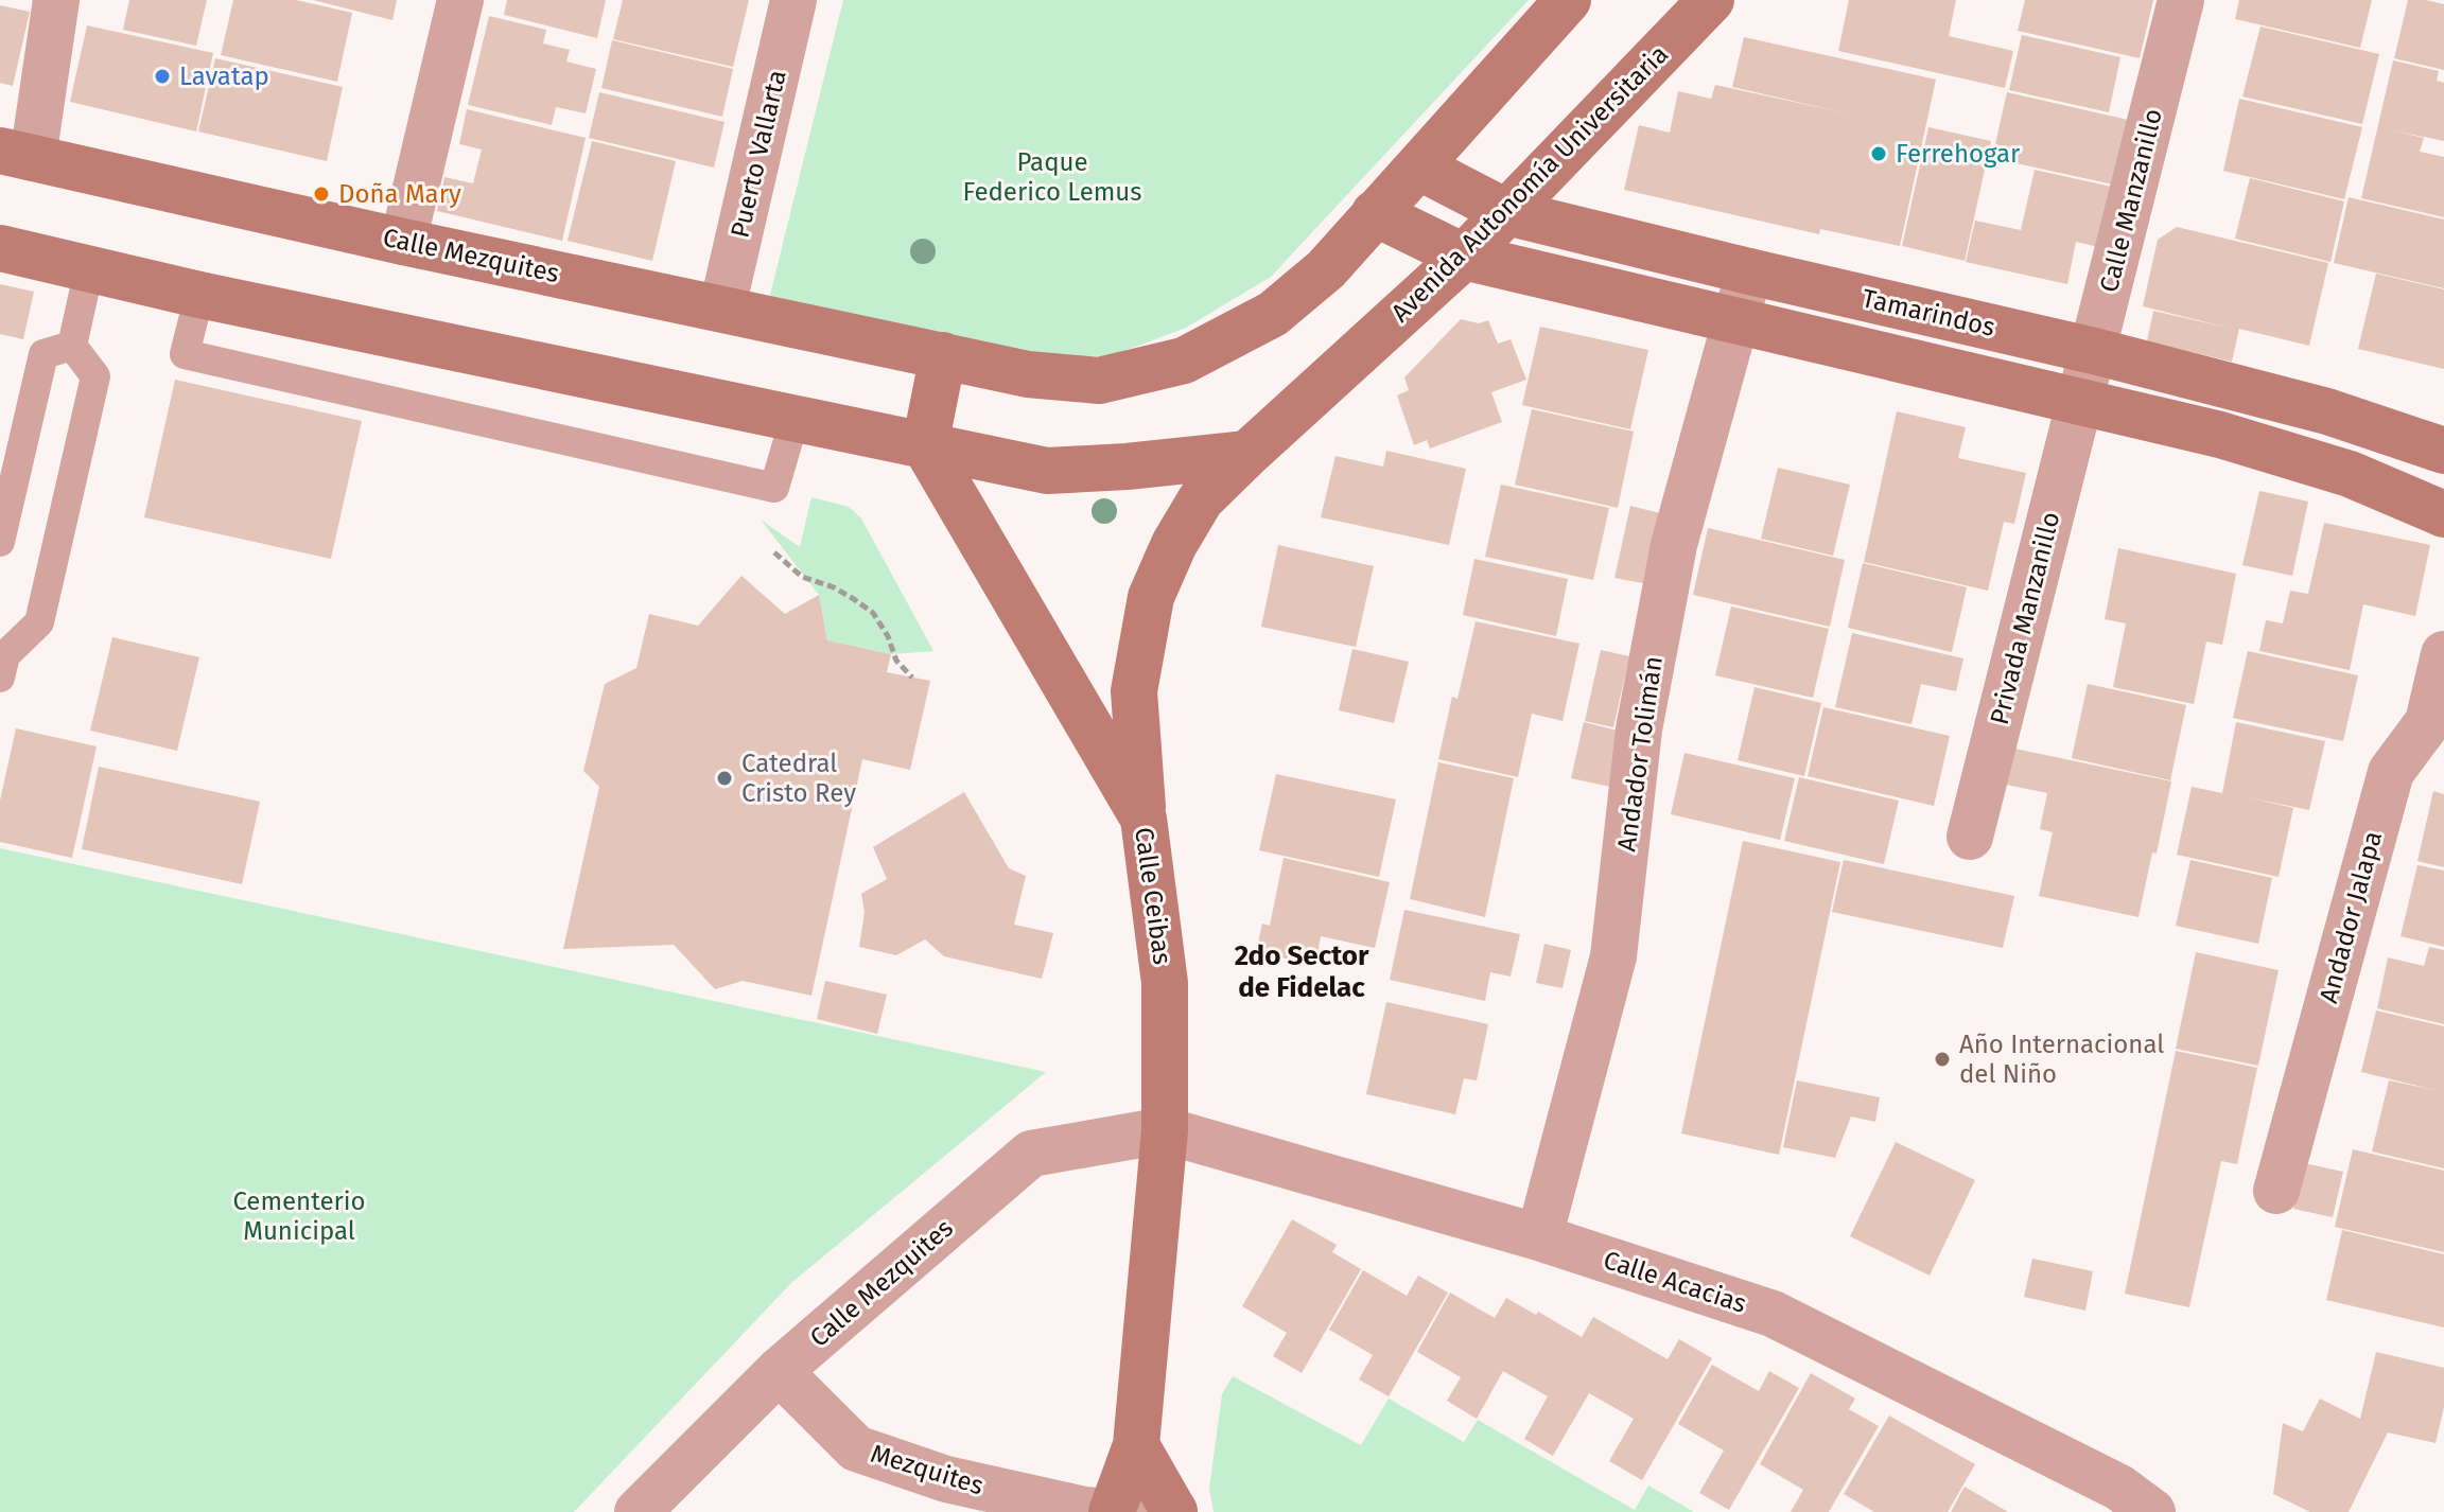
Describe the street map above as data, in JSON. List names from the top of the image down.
{
  "streets": {
    "street": [
      "Puerto Vallarta",
      "Avenida Autonomía Universitaria",
      "Calle Manzanillo",
      "Calle Mezquites",
      "Tamarindos",
      "Privada Manzanillo",
      "Andador Tolimán",
      "Calle Ceibas",
      "Andador Jalapa",
      "Calle Acacias",
      "Mezquites"
    ]
  },
  "crossings": [
    ["Puerto Vallarta", "Calle Mezquites"],
    ["Avenida Autonomía Universitaria", "Tamarindos"],
    ["Avenida Autonomía Universitaria", "Calle Ceibas"],
    ["Calle Manzanillo", "Tamarindos"],
    ["Calle Manzanillo", "Privada Manzanillo"],
    ["Calle Mezquites", "Calle Ceibas"],
    ["Calle Mezquites", "Calle Acacias"],
    ["Calle Mezquites", "Mezquites"],
    ["Tamarindos", "Privada Manzanillo"],
    ["Tamarindos", "Andador Tolimán"],
    ["Andador Tolimán", "Calle Acacias"],
    ["Calle Ceibas", "Calle Acacias"],
    ["Calle Ceibas", "Mezquites"]
  ],
  "districts": ["2do Sector de Fidelac"],
  "parks": ["Paque Federico Lemus", "Cementerio Municipal"],
  "places": [
    "Lavatap",
    "Ferrehogar",
    "Doña Mary",
    "Catedral Cristo Rey",
    "Año Internacional del Niño"
  ]
}
